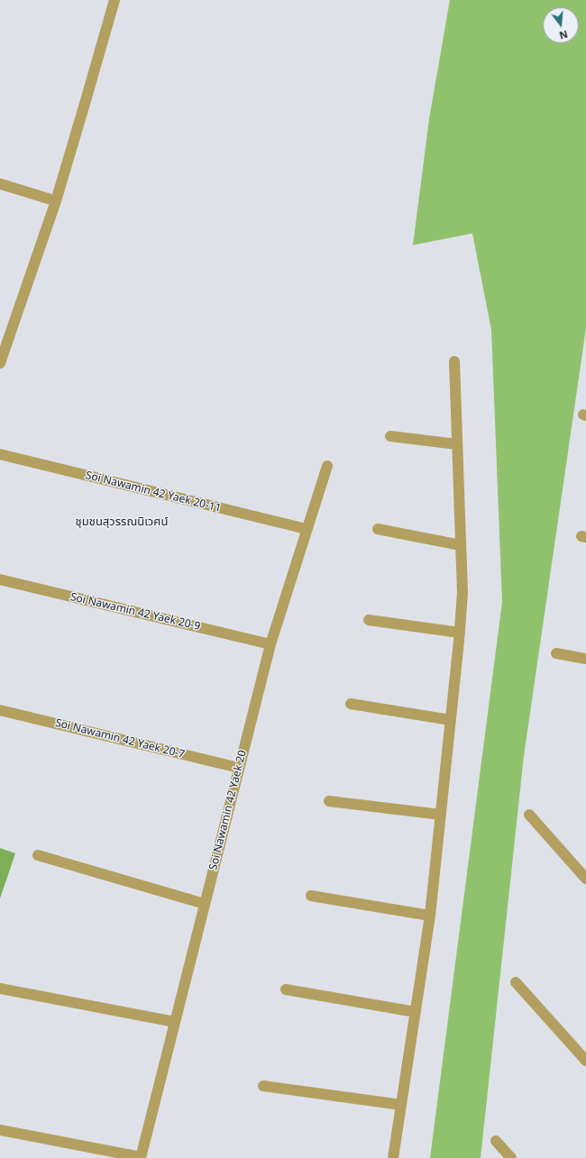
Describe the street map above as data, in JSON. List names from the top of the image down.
{
  "streets": {
    "street": [
      "Soi Nawamin 42 Yaek 20-11",
      "Soi Nawamin 42 Yaek 20-9",
      "Soi Nawamin 42 Yaek 20-7",
      "Soi Nawamin 42 Yaek 20"
    ]
  },
  "crossings": [
    ["Soi Nawamin 42 Yaek 20-11", "Soi Nawamin 42 Yaek 20"],
    ["Soi Nawamin 42 Yaek 20-9", "Soi Nawamin 42 Yaek 20"],
    ["Soi Nawamin 42 Yaek 20-7", "Soi Nawamin 42 Yaek 20"]
  ],
  "districts": ["ชุมชนสุวรรณนิเวศน์"],
  "north": "bottom"
}
